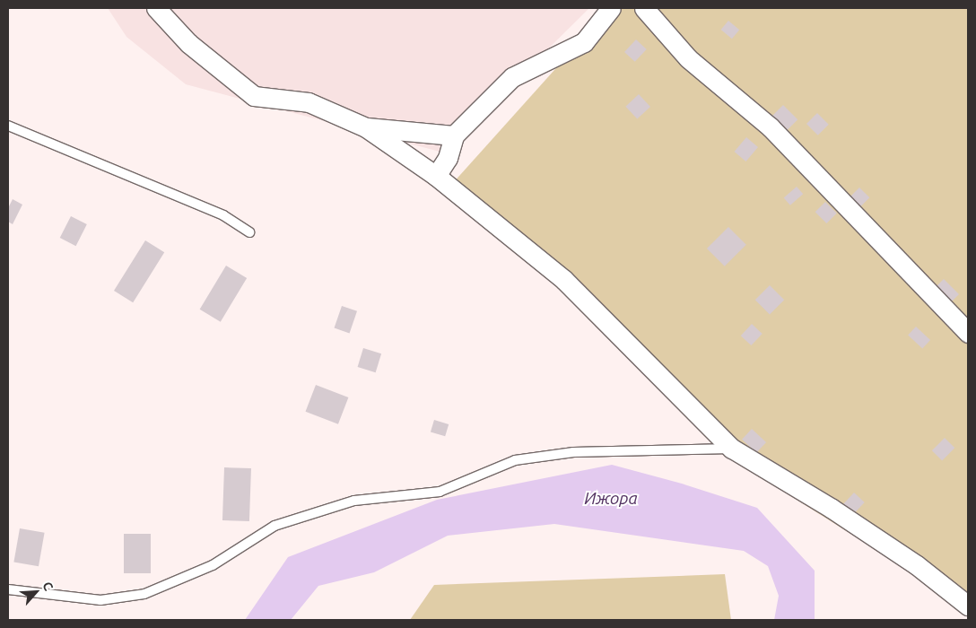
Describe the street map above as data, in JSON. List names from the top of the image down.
{
  "water": ["Ижора"],
  "north": "top right"
}
